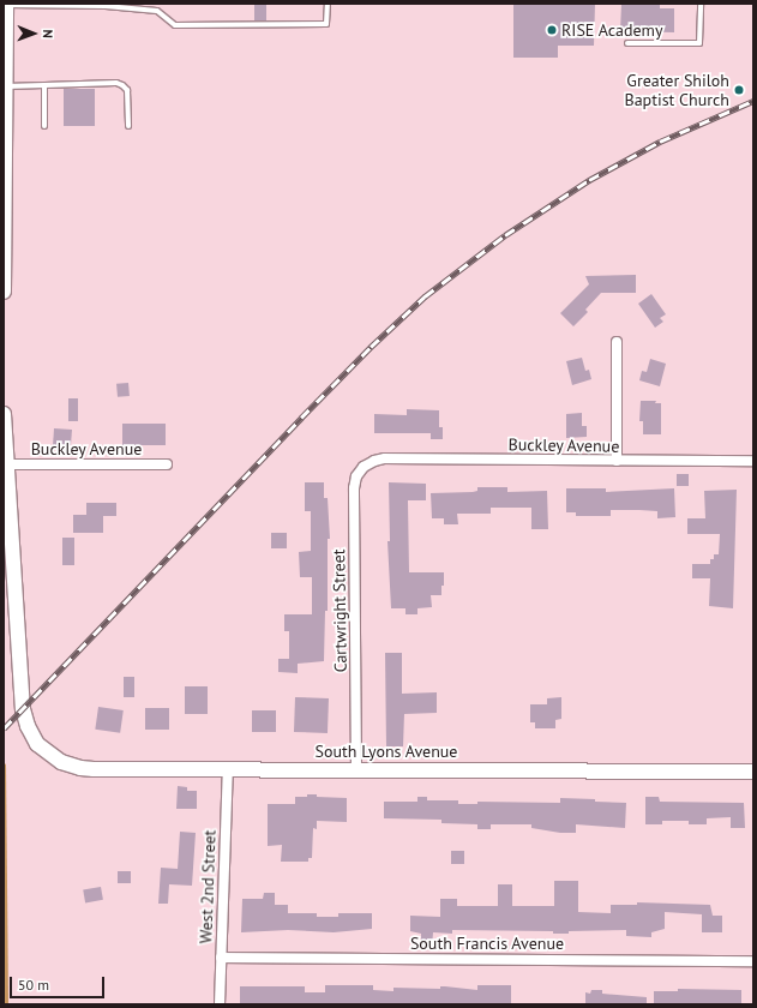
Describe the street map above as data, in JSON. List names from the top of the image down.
{
  "streets": {
    "street": [
      "Buckley Avenue",
      "Cartwright Street",
      "South Lyons Avenue",
      "West 2nd Street",
      "South Francis Avenue"
    ]
  },
  "crossings": [
    ["Buckley Avenue", "Cartwright Street"],
    ["Buckley Avenue", "South Lyons Avenue"],
    ["Cartwright Street", "South Lyons Avenue"],
    ["South Lyons Avenue", "West 2nd Street"],
    ["West 2nd Street", "South Francis Avenue"]
  ],
  "places": ["RISE Academy", "Greater Shiloh Baptist Church"],
  "scale_bar": "50 m",
  "north": "right"
}
